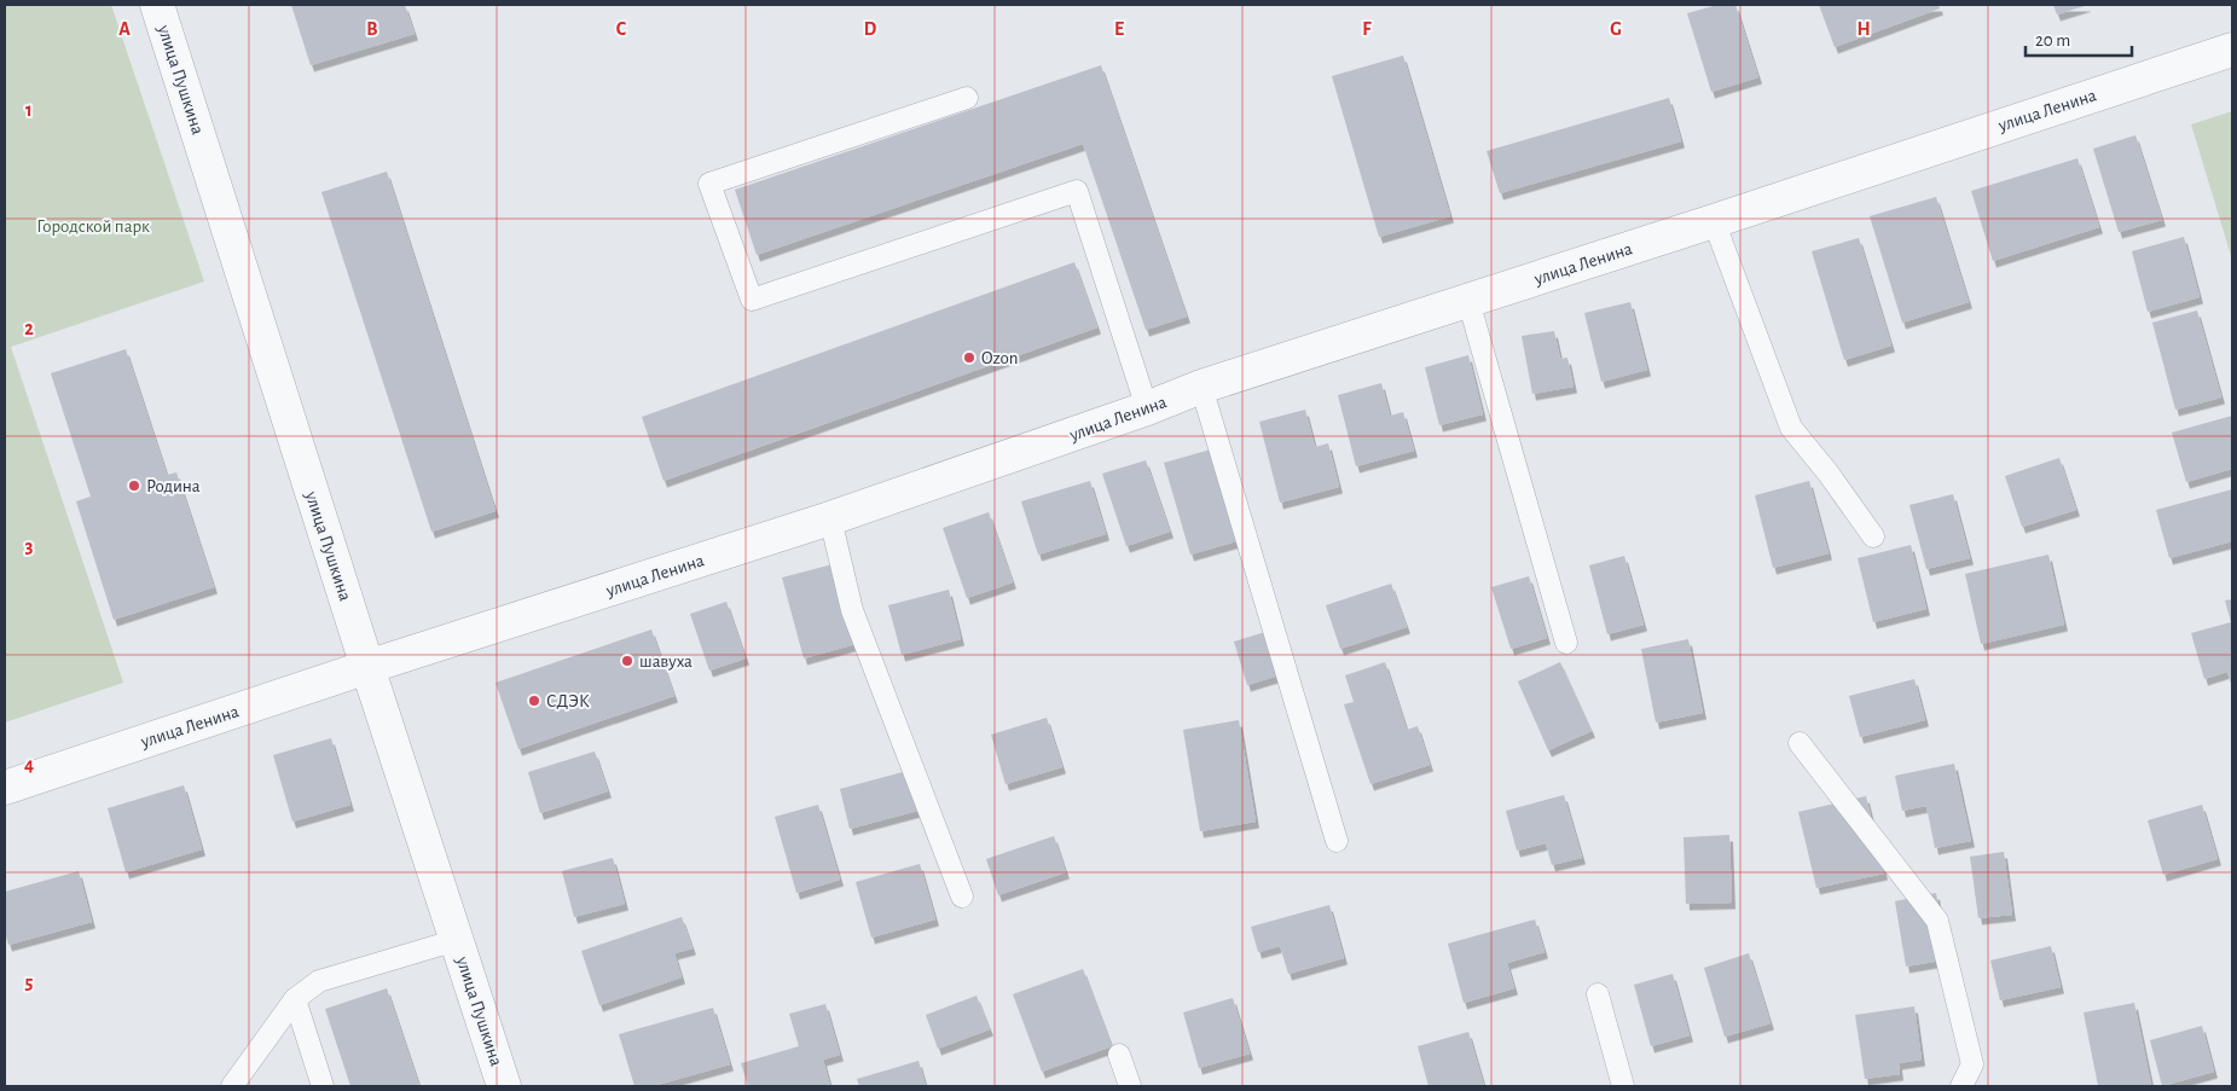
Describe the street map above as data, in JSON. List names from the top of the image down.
{
  "streets": {
    "street": ["улица Пушкина", "улица Ленина"]
  },
  "crossings": [
    ["улица Пушкина", "улица Ленина"]
  ],
  "parks": ["Городской парк"],
  "places": [
    "Ozon",
    "Родина",
    "шавуха",
    "СДЭК"
  ],
  "scale_bar": "20 m",
  "grid": {
    "columns": [
      "A",
      "B",
      "C",
      "D",
      "E",
      "F",
      "G",
      "H"
    ],
    "rows": [
      "1",
      "2",
      "3",
      "4",
      "5"
    ]
  }
}
